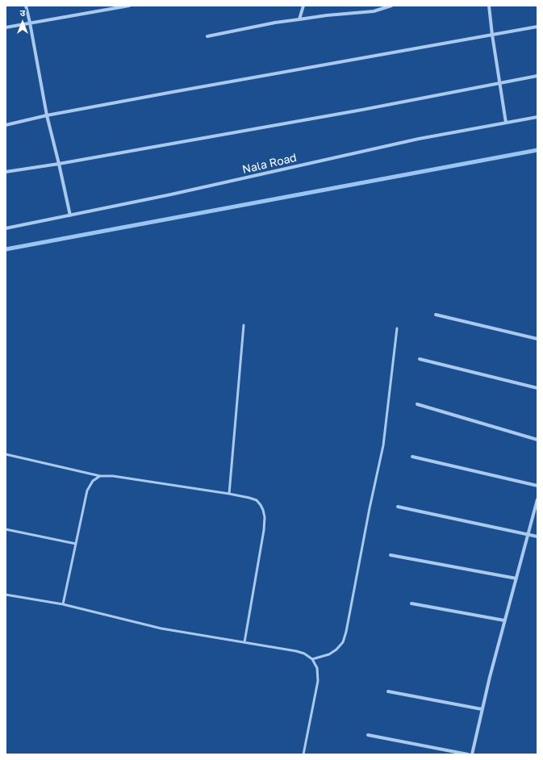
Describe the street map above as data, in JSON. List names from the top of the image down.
{
  "streets": {
    "street": ["Nala Road"]
  },
  "north": "top"
}
